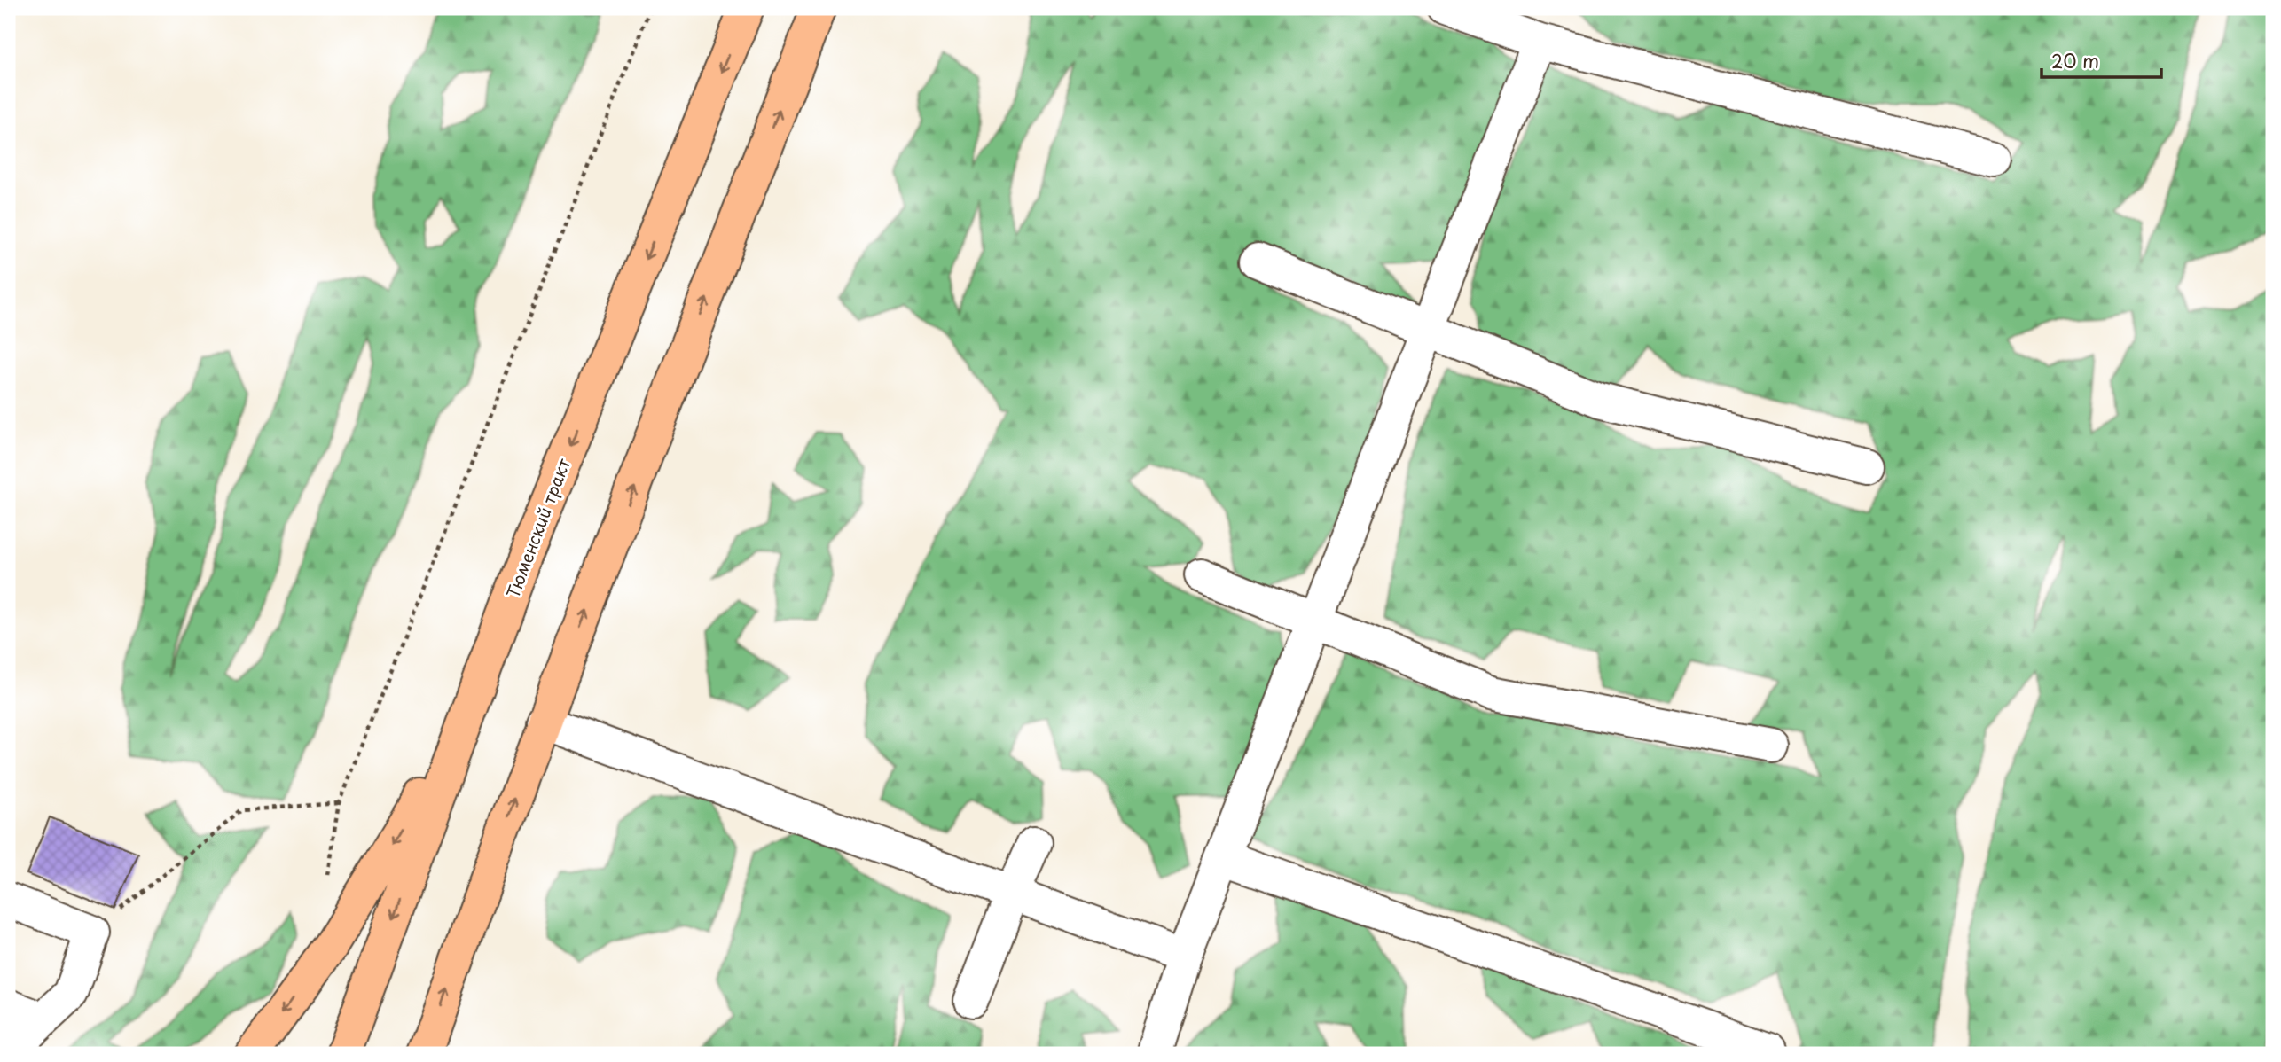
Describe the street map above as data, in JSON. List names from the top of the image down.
{
  "streets": {
    "main road": ["Тюменский тракт"]
  },
  "scale_bar": "20 m"
}
